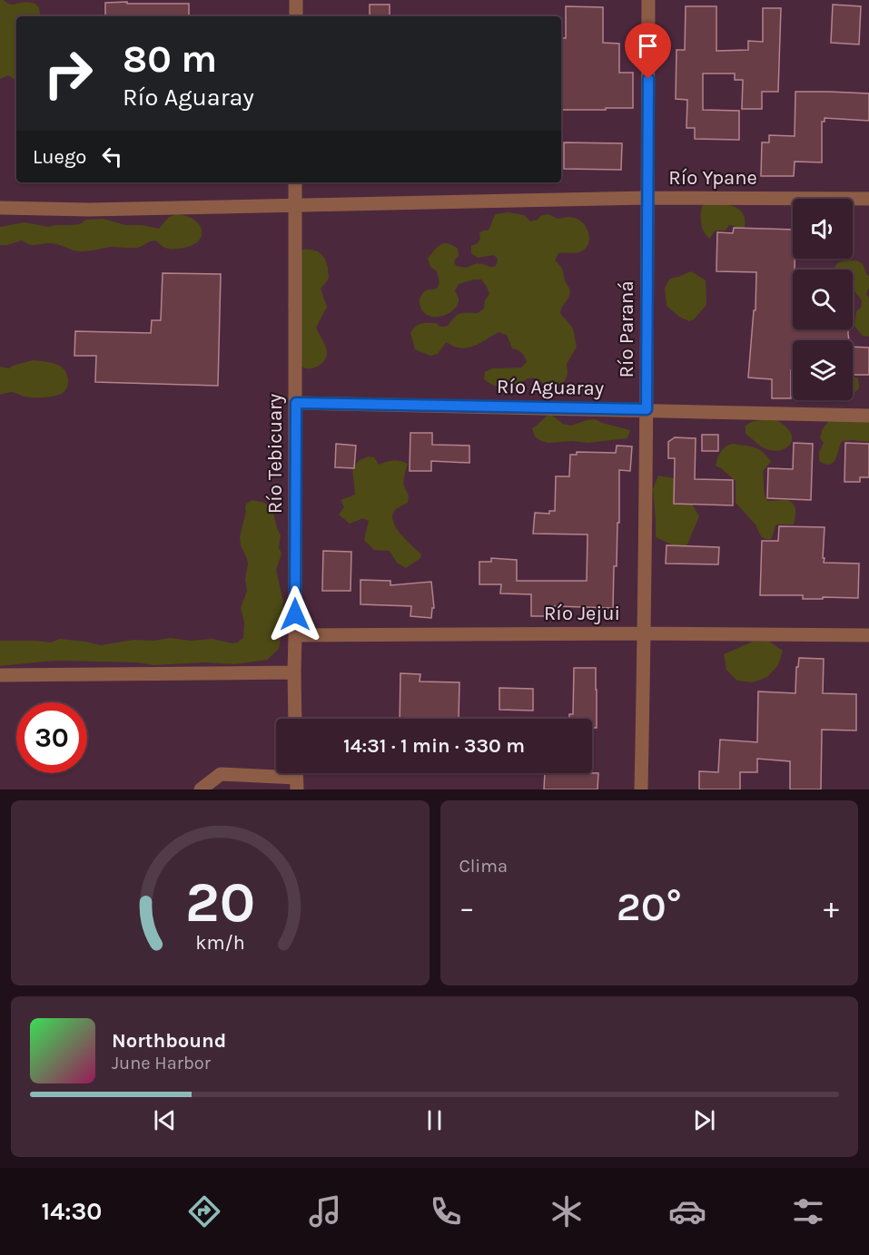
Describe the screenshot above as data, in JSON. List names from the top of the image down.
{
  "streets": {
    "street": [
      "Río Ypane",
      "Río Paraná",
      "Río Aguaray",
      "Río Tebicuary",
      "Río Jejui"
    ]
  },
  "crossings": [
    ["Río Ypane", "Río Paraná"],
    ["Río Ypane", "Río Tebicuary"],
    ["Río Paraná", "Río Aguaray"],
    ["Río Paraná", "Río Jejui"],
    ["Río Aguaray", "Río Tebicuary"],
    ["Río Tebicuary", "Río Jejui"]
  ],
  "page": {
    "turn": ["80 m", "Río Aguaray"],
    "then": "Luego",
    "limit": "30",
    "trip": "14:31 · 1 min · 330 m",
    "tile": "Clima",
    "heat": ["−", "20°", "+"],
    "song": ["Northbound", "June Harbor"],
    "tabs": "14:30",
    "gauge": ["20", "km/h"]
  }
}
